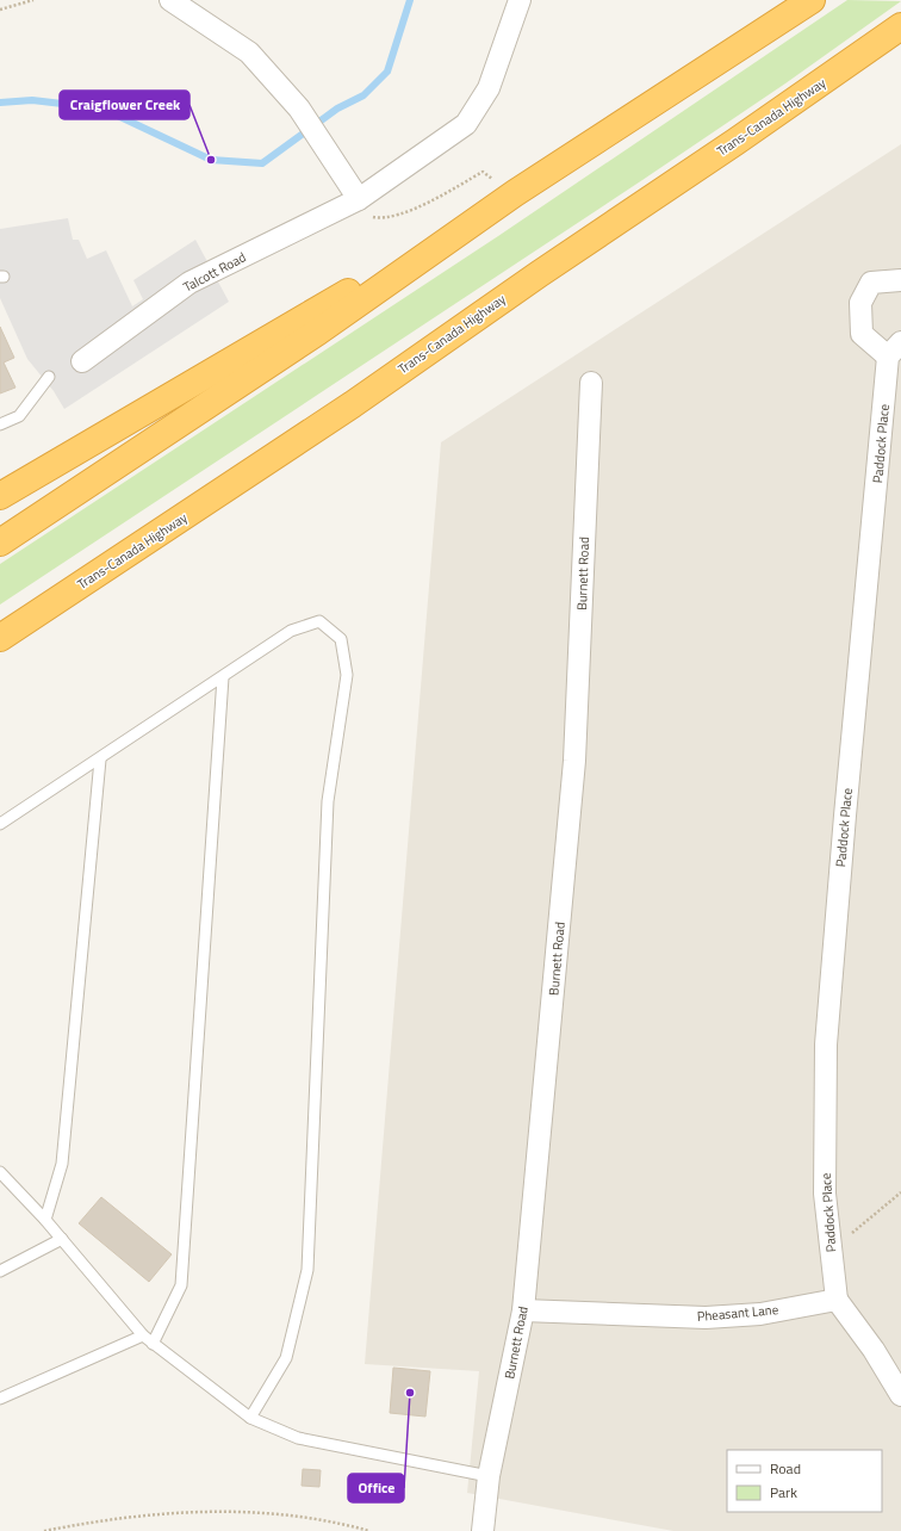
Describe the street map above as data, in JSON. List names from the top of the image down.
{
  "streets": {
    "highway": ["Trans-Canada Highway"],
    "street": [
      "Talcott Road",
      "Paddock Place",
      "Burnett Road",
      "Pheasant Lane"
    ]
  },
  "crossings": [
    ["Paddock Place", "Pheasant Lane"],
    ["Burnett Road", "Pheasant Lane"]
  ],
  "places": ["Craigflower Creek", "Office"],
  "legend": ["Road", "Park"]
}
